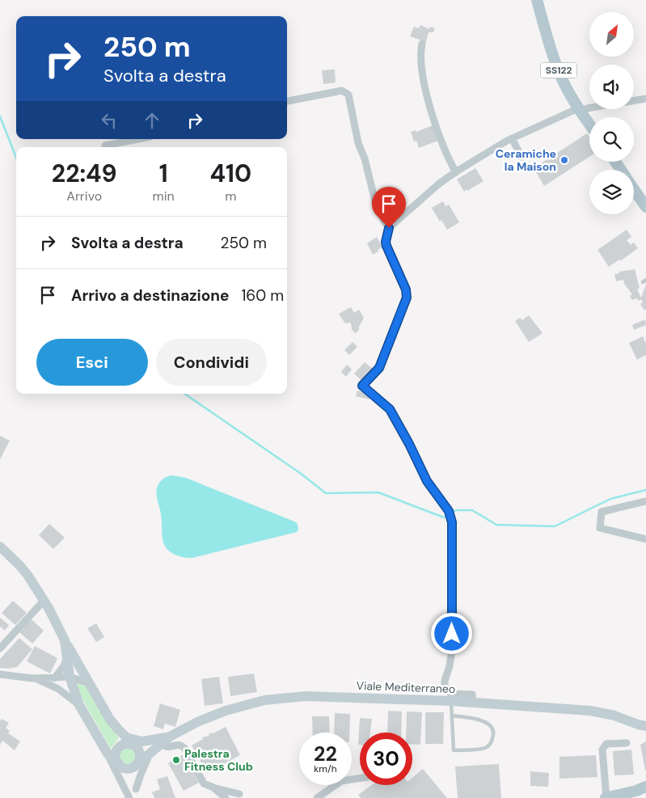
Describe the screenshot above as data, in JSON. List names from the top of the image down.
{
  "streets": {
    "main road": ["SS122"],
    "street": ["Viale Mediterraneo"]
  },
  "places": ["Ceramiche la Maison", "Palestra Fitness Club"],
  "north": "top right",
  "page": {
    "turn": ["250 m", "Svolta a destra"],
    "eta": [
      "22:49",
      "Arrivo",
      "1",
      "min",
      "410",
      "m"
    ],
    "list": [
      {
        "name": "Svolta a destra",
        "value": "250 m"
      },
      {
        "name": "Arrivo a destinazione",
        "value": "160 m"
      }
    ],
    "buttons": ["Esci", "Condividi"],
    "speed": "22 km/h",
    "limit": "30"
  }
}
